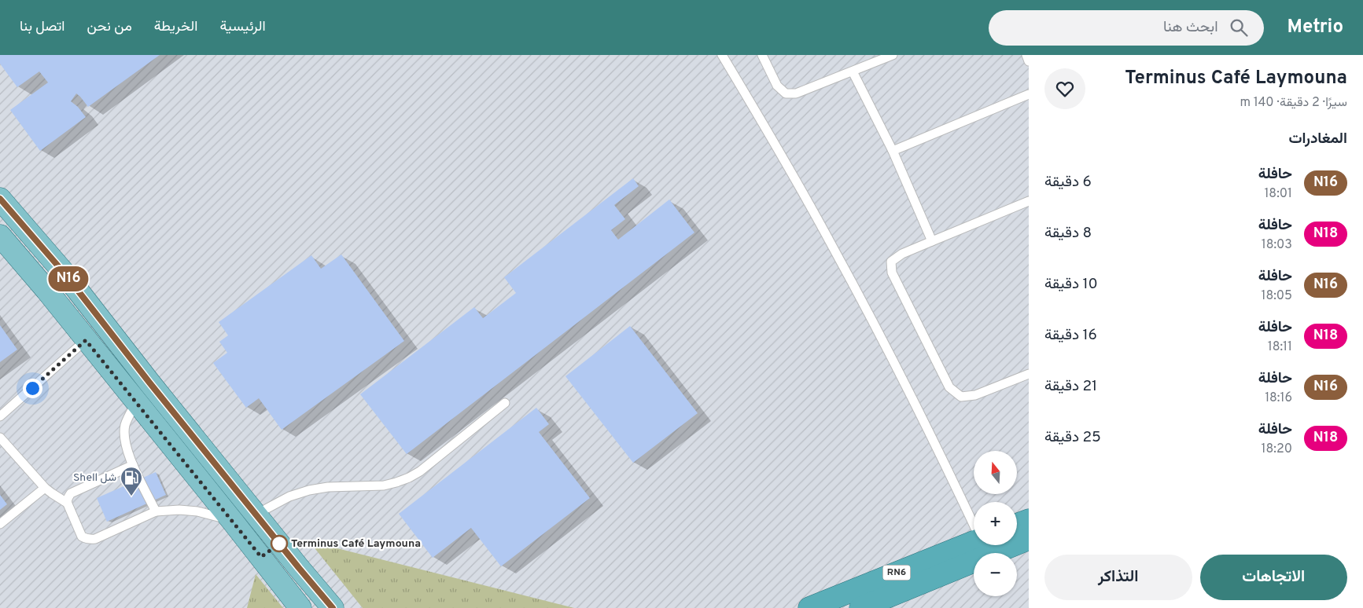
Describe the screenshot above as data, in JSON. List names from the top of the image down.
{
  "streets": {
    "highway": ["RN6"]
  },
  "places": {
    "fuel station": ["Shell شل"],
    "other": ["Terminus Café Laymouna"]
  },
  "lines": ["bus line N16"],
  "north": "top",
  "page": {
    "header": "Metrio",
    "search": "ابحث هنا",
    "nav": [
      "الرئيسية",
      "الخريطة",
      "من نحن",
      "اتصل بنا"
    ],
    "heading": [
      ["Terminus Café Laymouna", "سيرًا · 2 دقيقة · 140 m"],
      "المغادرات"
    ],
    "on_map": "N16",
    "list": [
      {
        "mark": "N16",
        "name": "حافلة",
        "note": "18:01",
        "value": "6 دقيقة"
      },
      {
        "mark": "N18",
        "name": "حافلة",
        "note": "18:03",
        "value": "8 دقيقة"
      },
      {
        "mark": "N16",
        "name": "حافلة",
        "note": "18:05",
        "value": "10 دقيقة"
      },
      {
        "mark": "N18",
        "name": "حافلة",
        "note": "18:11",
        "value": "16 دقيقة"
      },
      {
        "mark": "N16",
        "name": "حافلة",
        "note": "18:16",
        "value": "21 دقيقة"
      },
      {
        "mark": "N18",
        "name": "حافلة",
        "note": "18:20",
        "value": "25 دقيقة"
      }
    ],
    "map_buttons": ["+", "−"],
    "buttons": ["الاتجاهات", "التذاكر"]
  }
}
